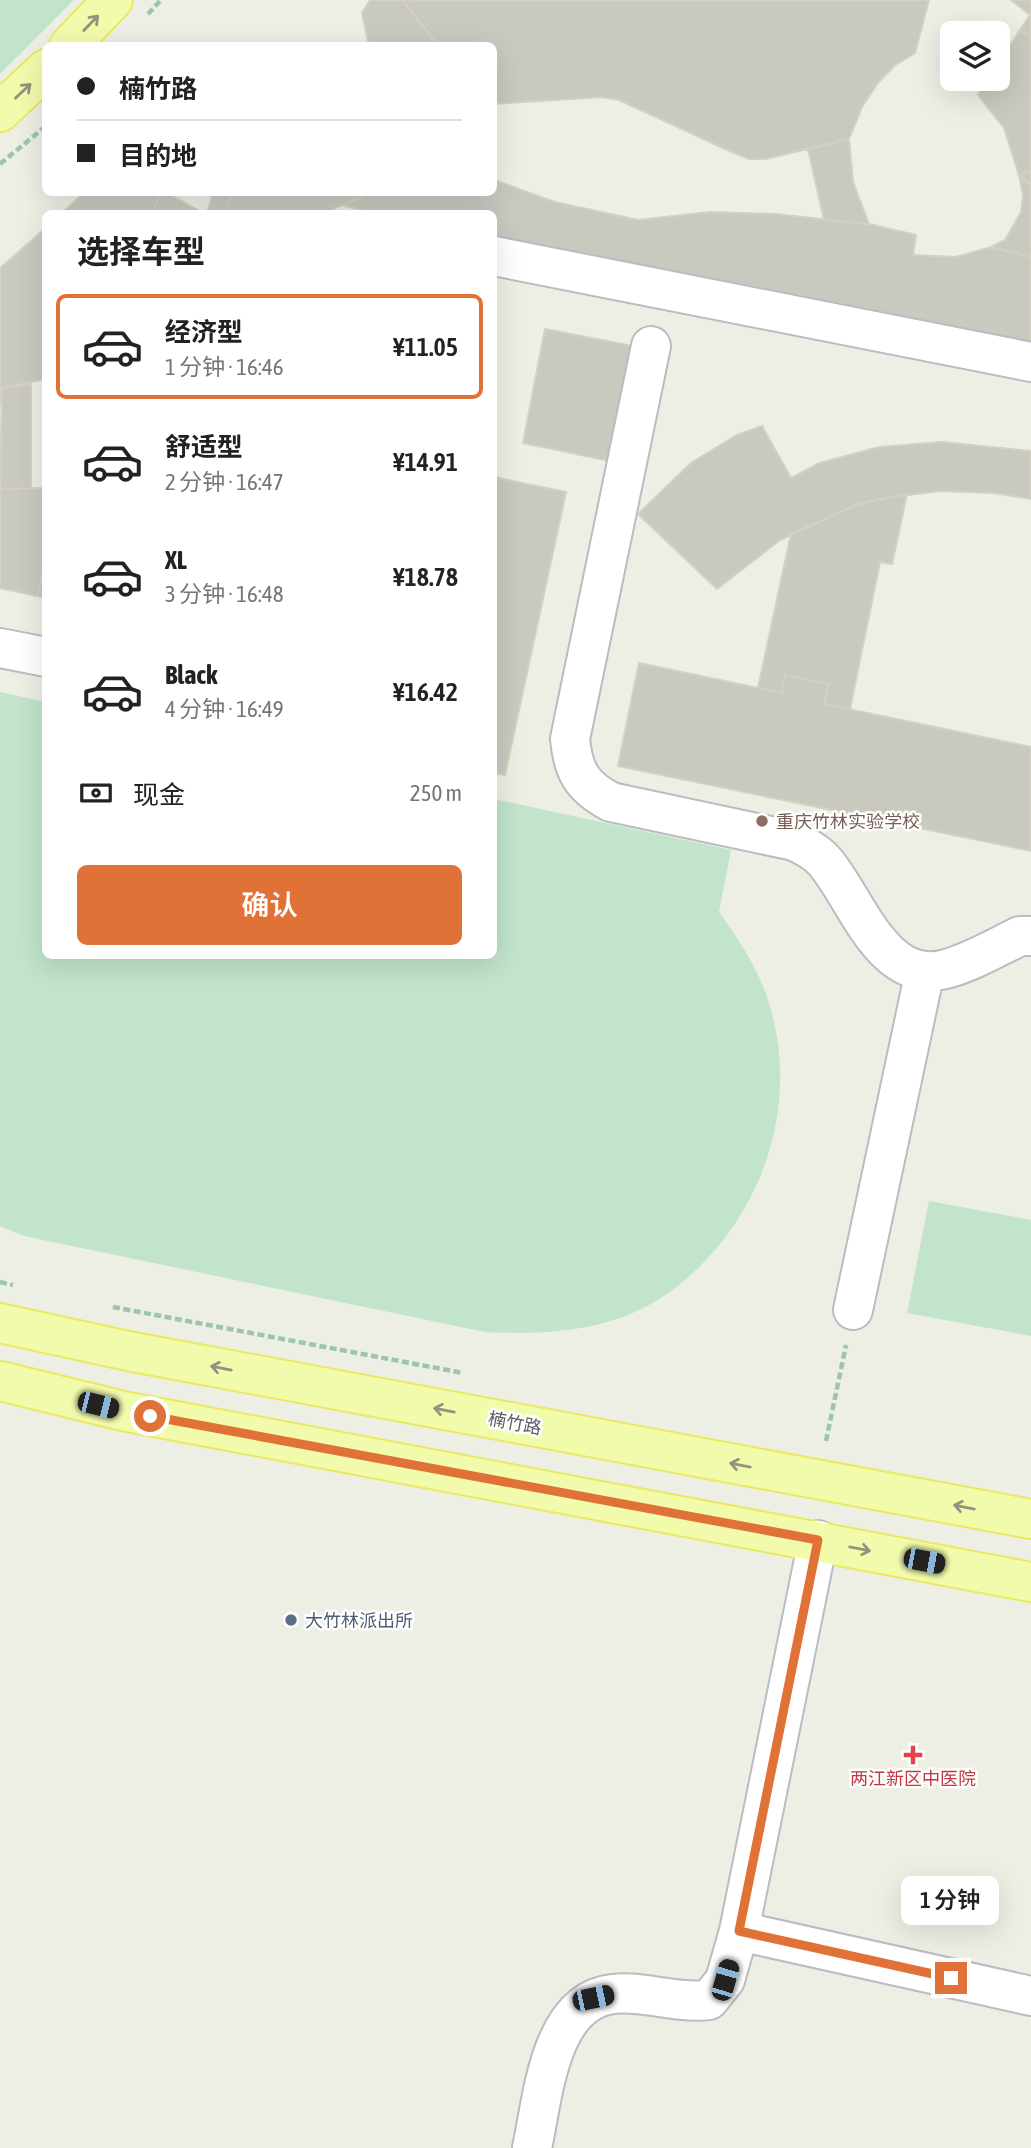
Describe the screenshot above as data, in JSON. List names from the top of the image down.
{
  "streets": {
    "main road": ["楠竹路"]
  },
  "places": {
    "other": ["重庆竹林实验学校", "大竹林派出所"],
    "health": ["两江新区中医院"]
  },
  "page": {
    "banner": ["楠竹路", "目的地"],
    "heading": "选择车型",
    "list": [
      {
        "name": "经济型",
        "note": "1 分钟 · 16:46",
        "value": "¥11.05"
      },
      {
        "name": "舒适型",
        "note": "2 分钟 · 16:47",
        "value": "¥14.91"
      },
      {
        "name": "XL",
        "note": "3 分钟 · 16:48",
        "value": "¥18.78"
      },
      {
        "name": "Black",
        "note": "4 分钟 · 16:49",
        "value": "¥16.42"
      }
    ],
    "pay": ["现金", "250 m"],
    "buttons": "确认",
    "bubble": "1 分钟"
  }
}
